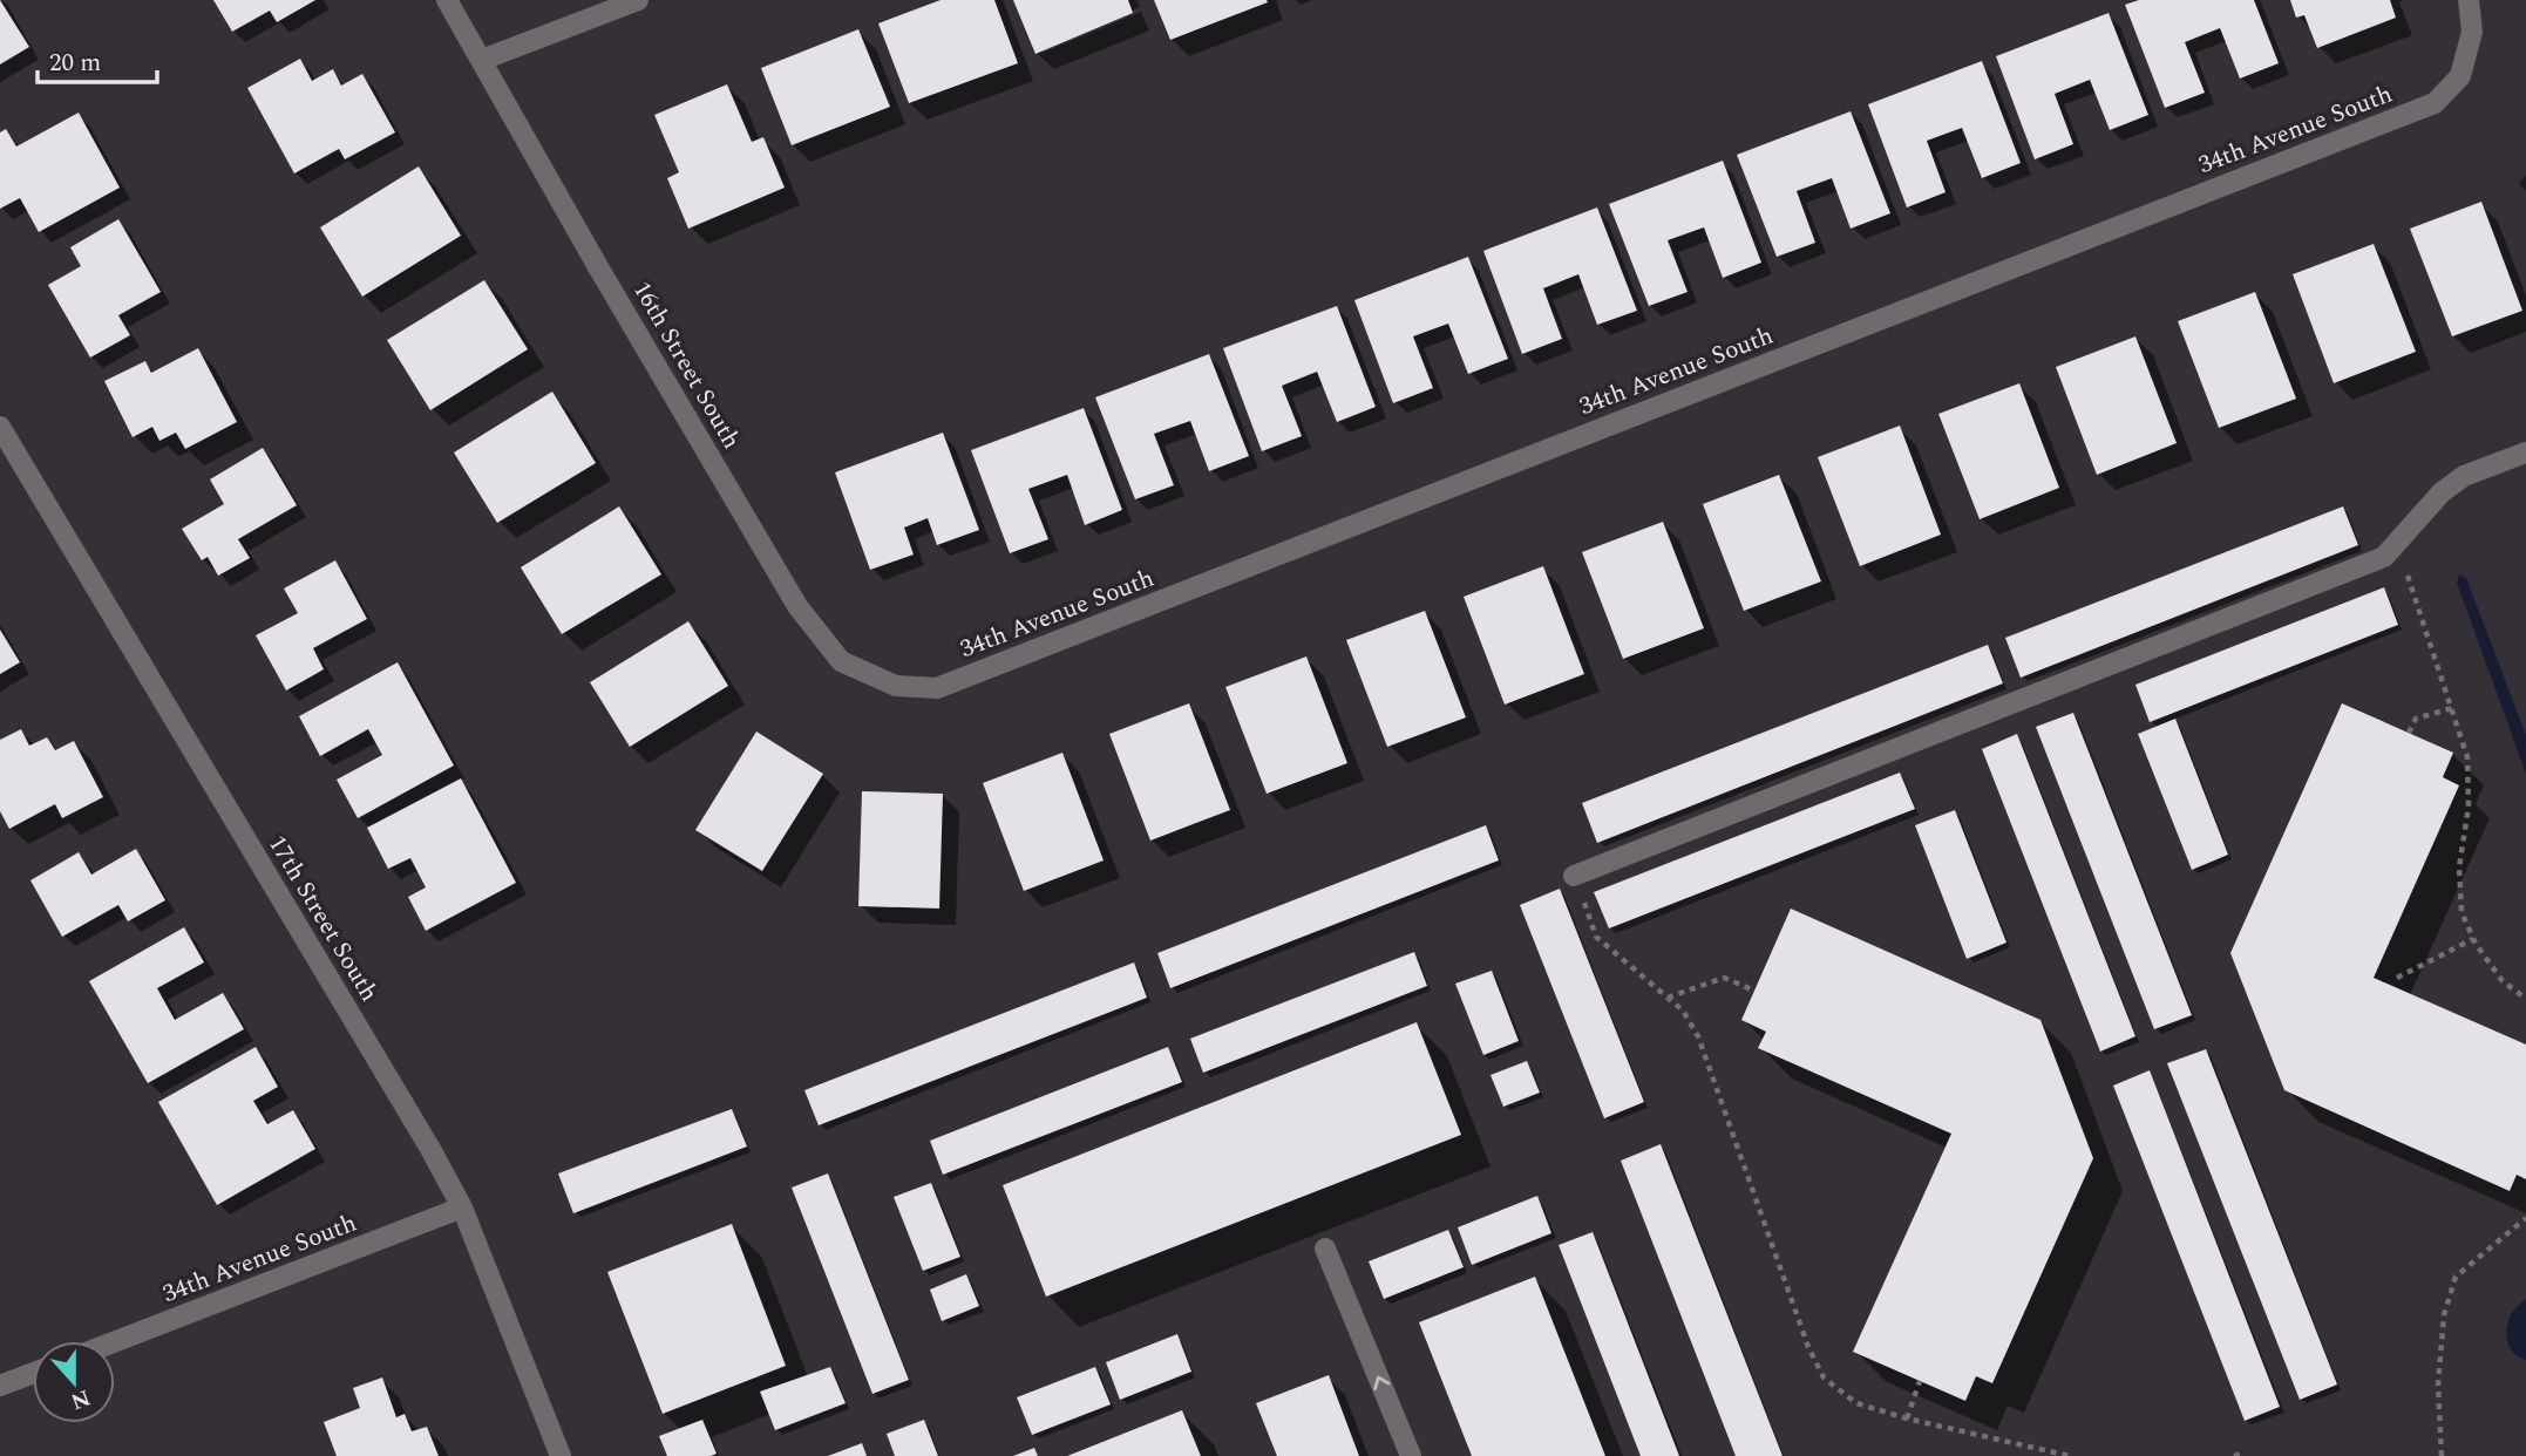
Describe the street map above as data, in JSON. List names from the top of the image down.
{
  "streets": {
    "street": ["34th Avenue South", "16th Street South", "17th Street South"]
  },
  "crossings": [
    ["34th Avenue South", "16th Street South"],
    ["34th Avenue South", "17th Street South"]
  ],
  "scale_bar": "20 m",
  "north": "bottom"
}
